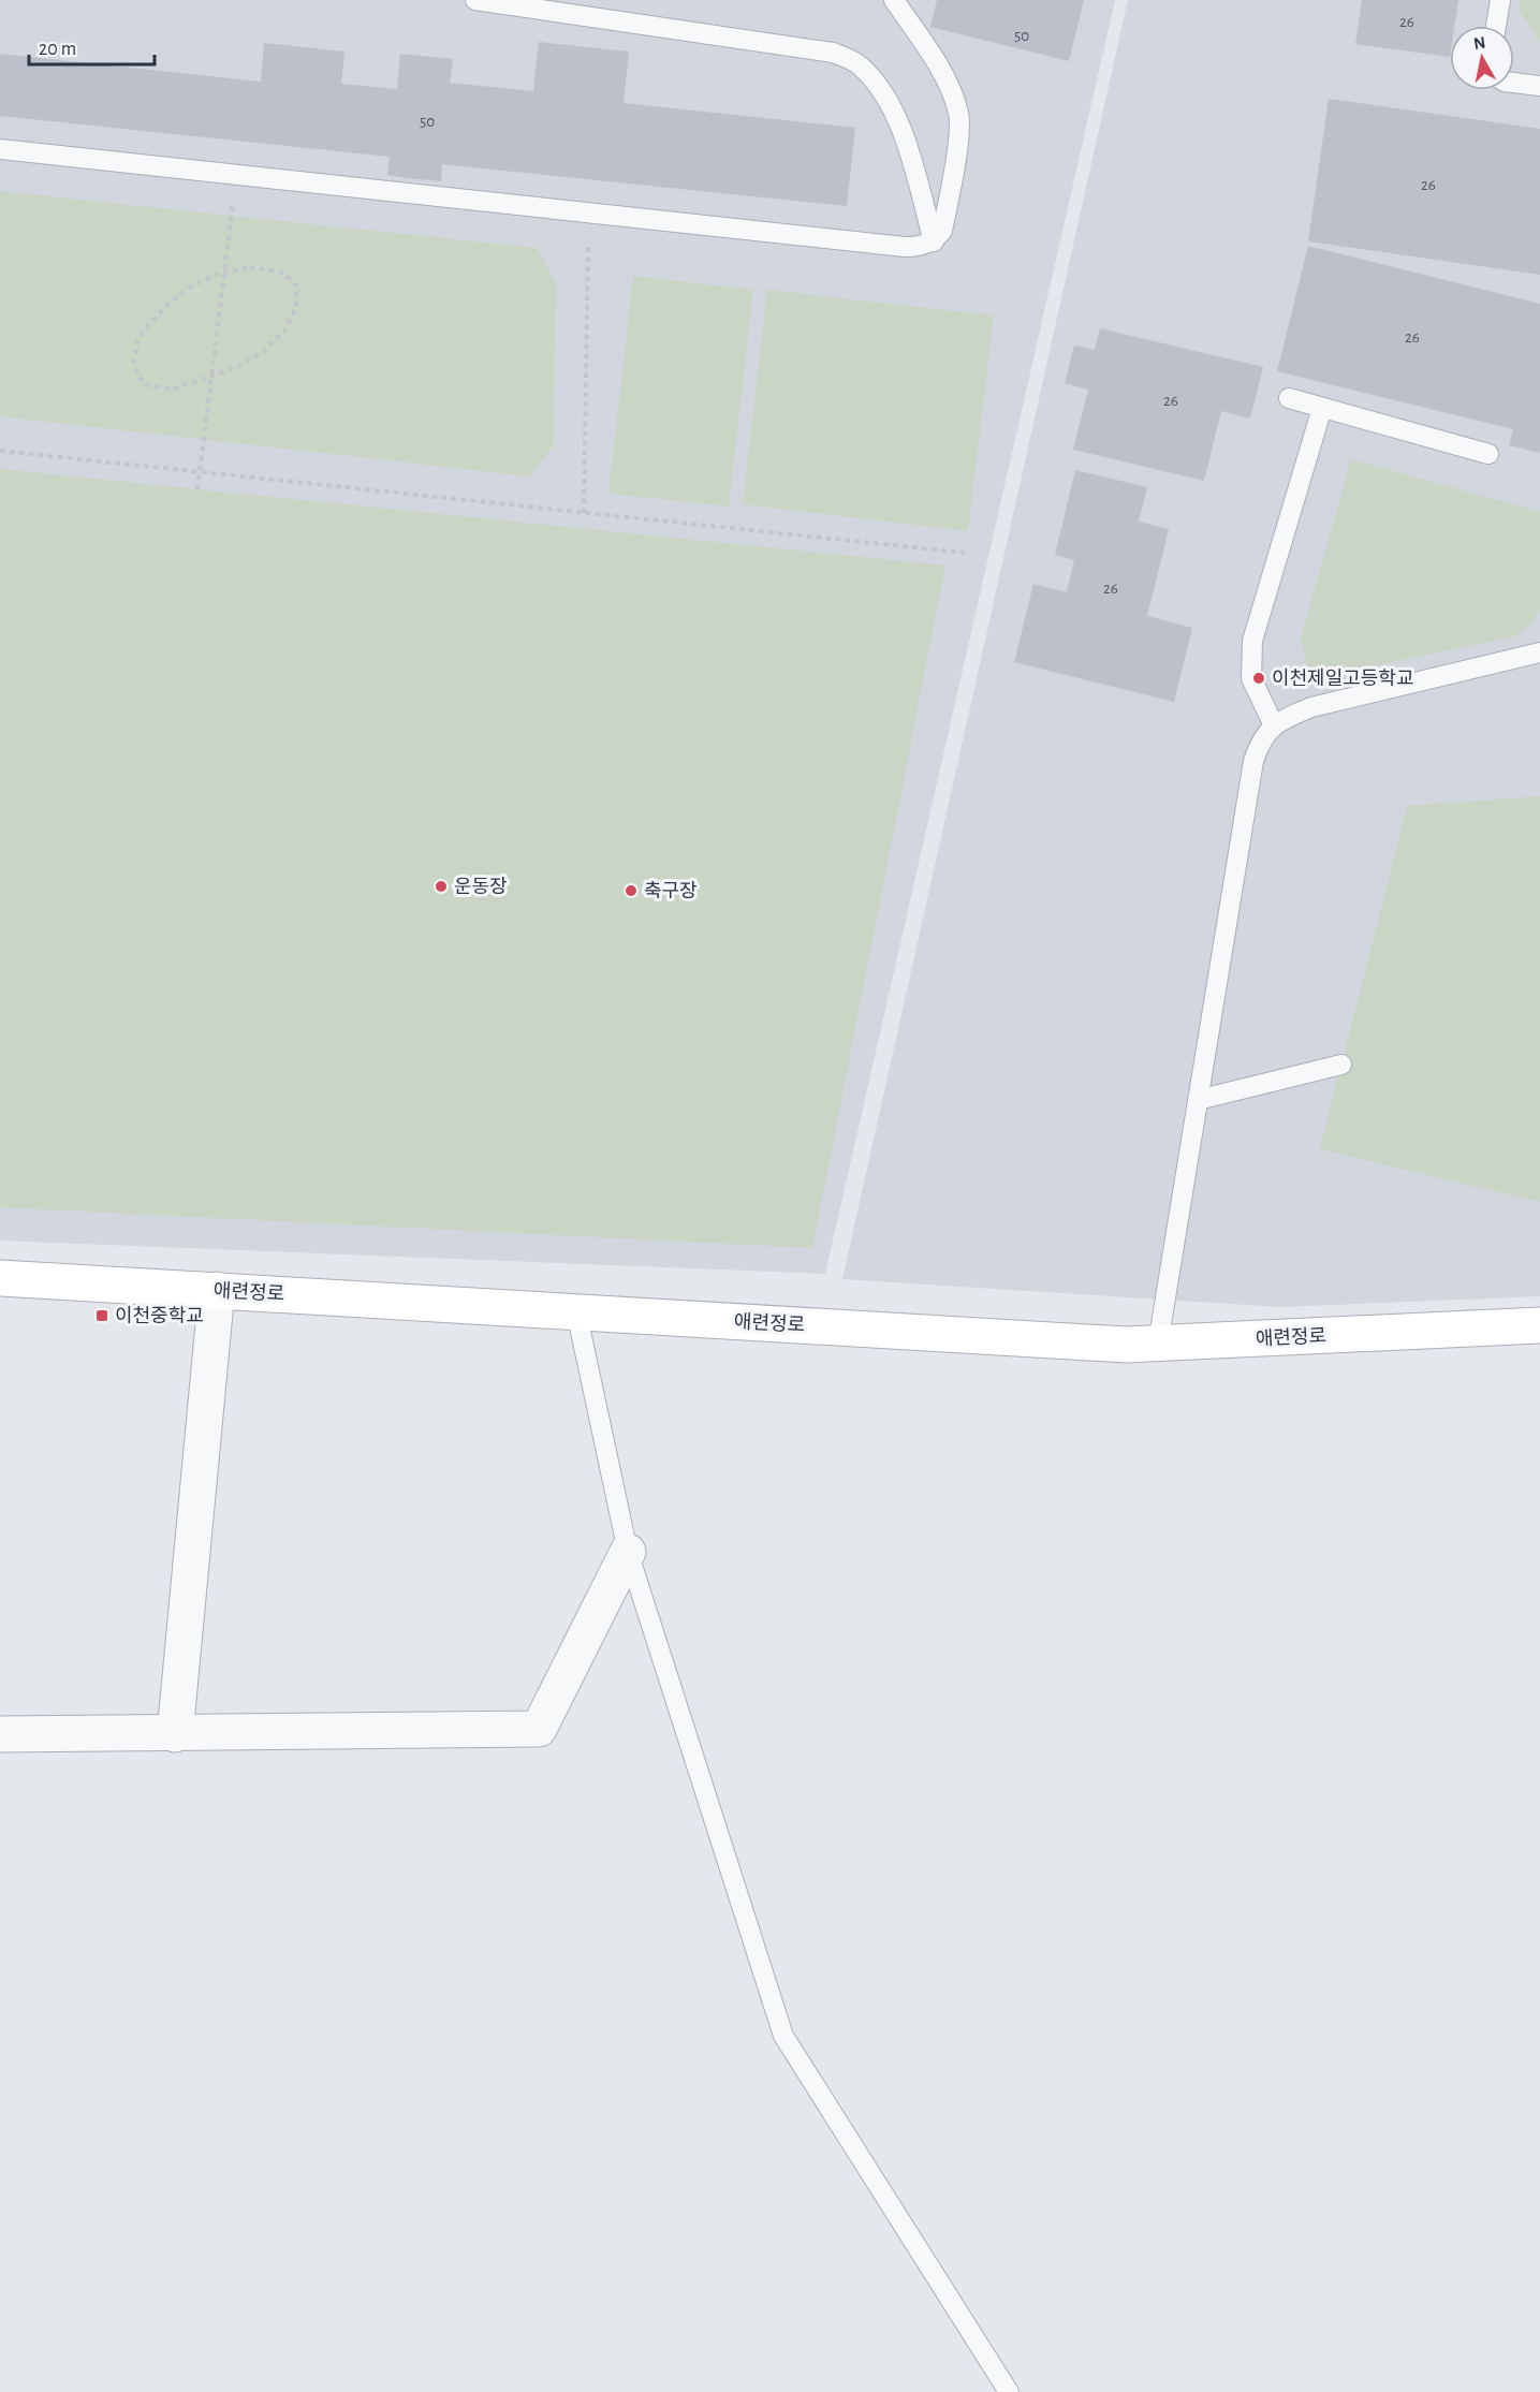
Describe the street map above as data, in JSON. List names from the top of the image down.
{
  "streets": {
    "street": ["애련정로"]
  },
  "places": {
    "other": ["이천제일고등학교", "운동장", "축구장"],
    "transit": ["이천중학교"]
  },
  "house_numbers": [
    "26",
    "50",
    "50",
    "26",
    "26",
    "26",
    "26"
  ],
  "scale_bar": "20 m",
  "north": "top"
}
